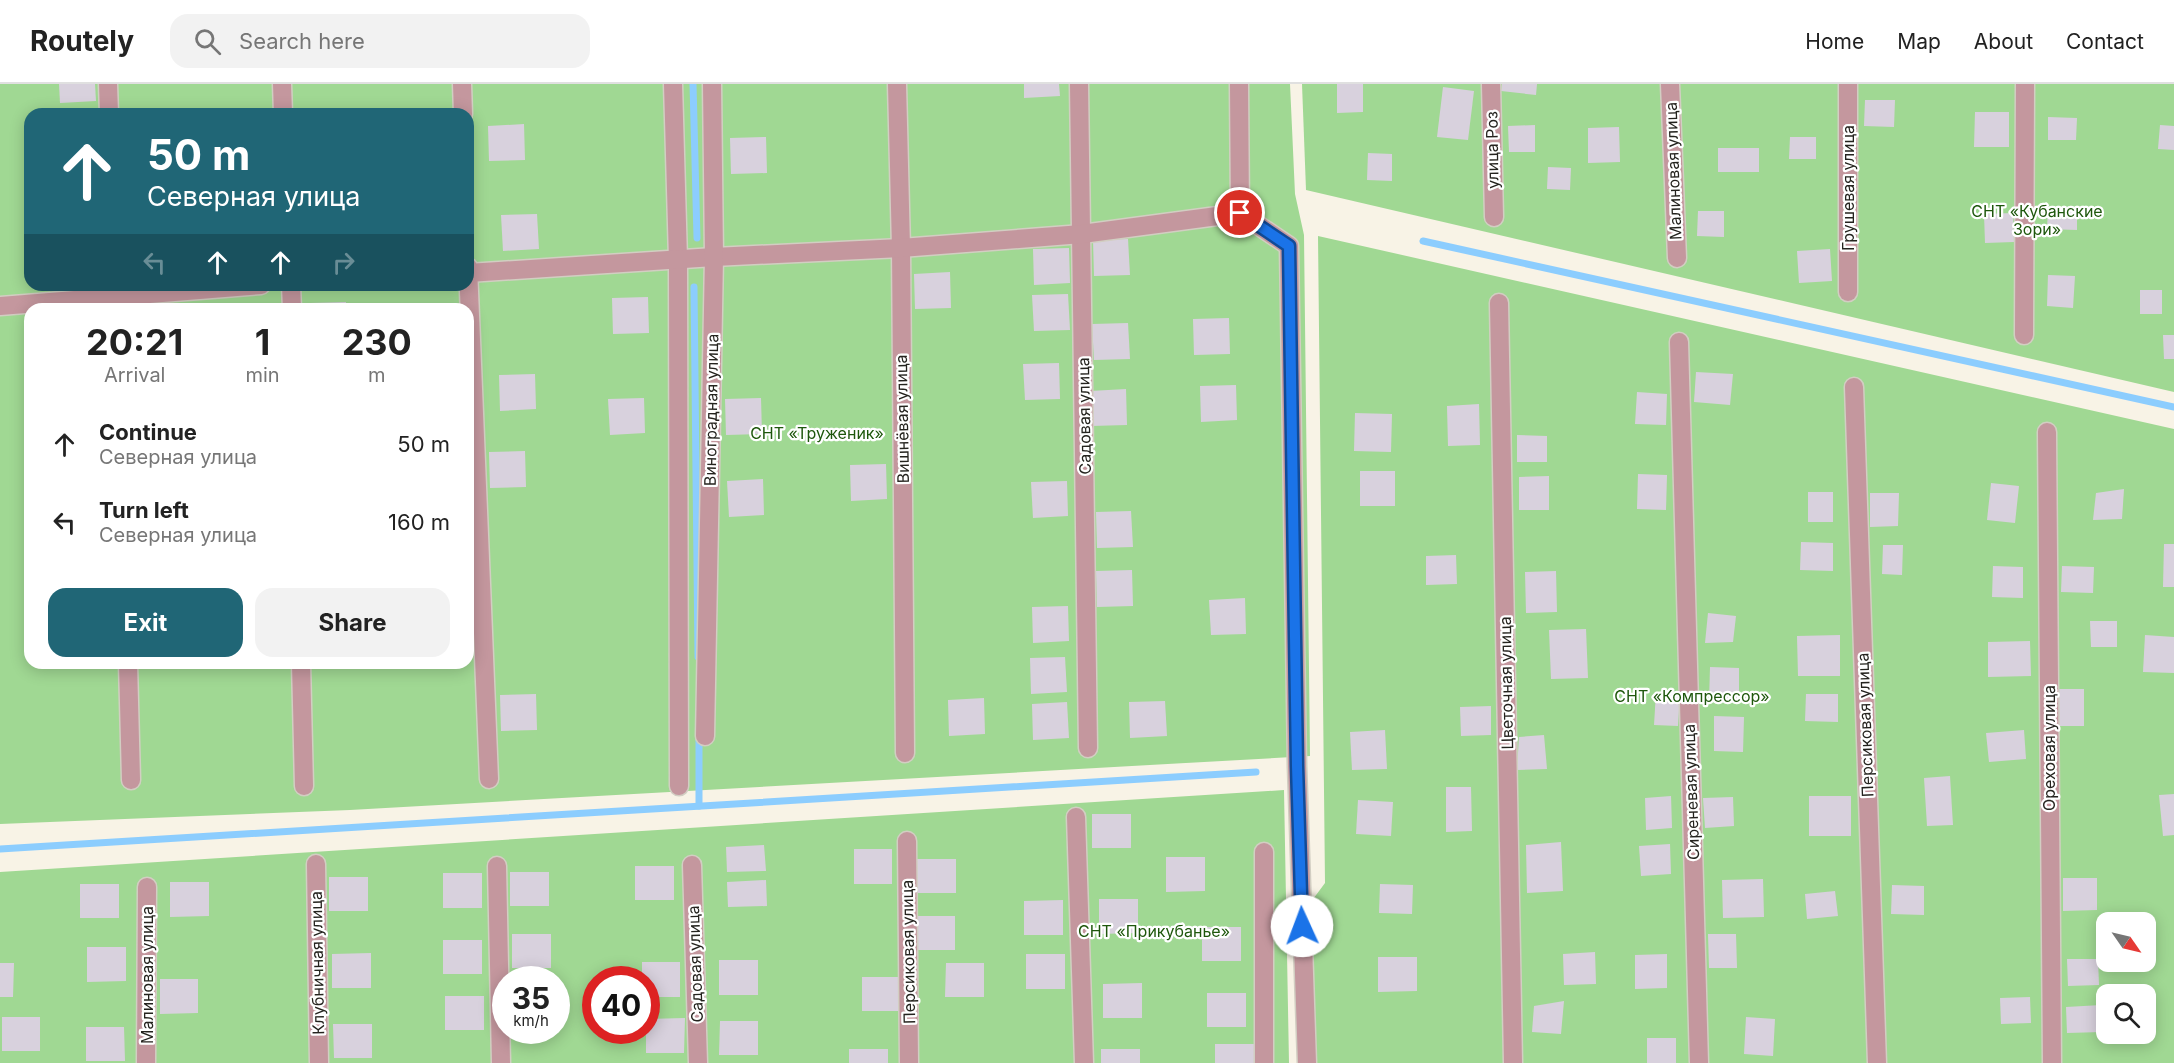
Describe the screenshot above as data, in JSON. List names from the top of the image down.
{
  "streets": {
    "street": [
      "улица Роз",
      "Малиновая улица",
      "Грушевая улица",
      "Виноградная улица",
      "Садовая улица",
      "Вишнёвая улица",
      "Цветочная улица",
      "Персиковая улица",
      "Ореховая улица",
      "Сиреневая улица",
      "Клубничная улица"
    ]
  },
  "parks": [
    "СНТ «Кубанские Зори»",
    "СНТ «Труженик»",
    "СНТ «Компрессор»",
    "СНТ «Прикубанье»"
  ],
  "north": "bottom right",
  "page": {
    "header": "Routely",
    "search": "Search here",
    "nav": [
      "Home",
      "Map",
      "About",
      "Contact"
    ],
    "turn": ["50 m", "Северная улица"],
    "eta": [
      "20:21",
      "Arrival",
      "1",
      "min",
      "230",
      "m"
    ],
    "list": [
      {
        "name": "Continue",
        "note": "Северная улица",
        "value": "50 m"
      },
      {
        "name": "Turn left",
        "note": "Северная улица",
        "value": "160 m"
      }
    ],
    "buttons": ["Exit", "Share"],
    "speed": "35 km/h",
    "limit": "40"
  }
}
